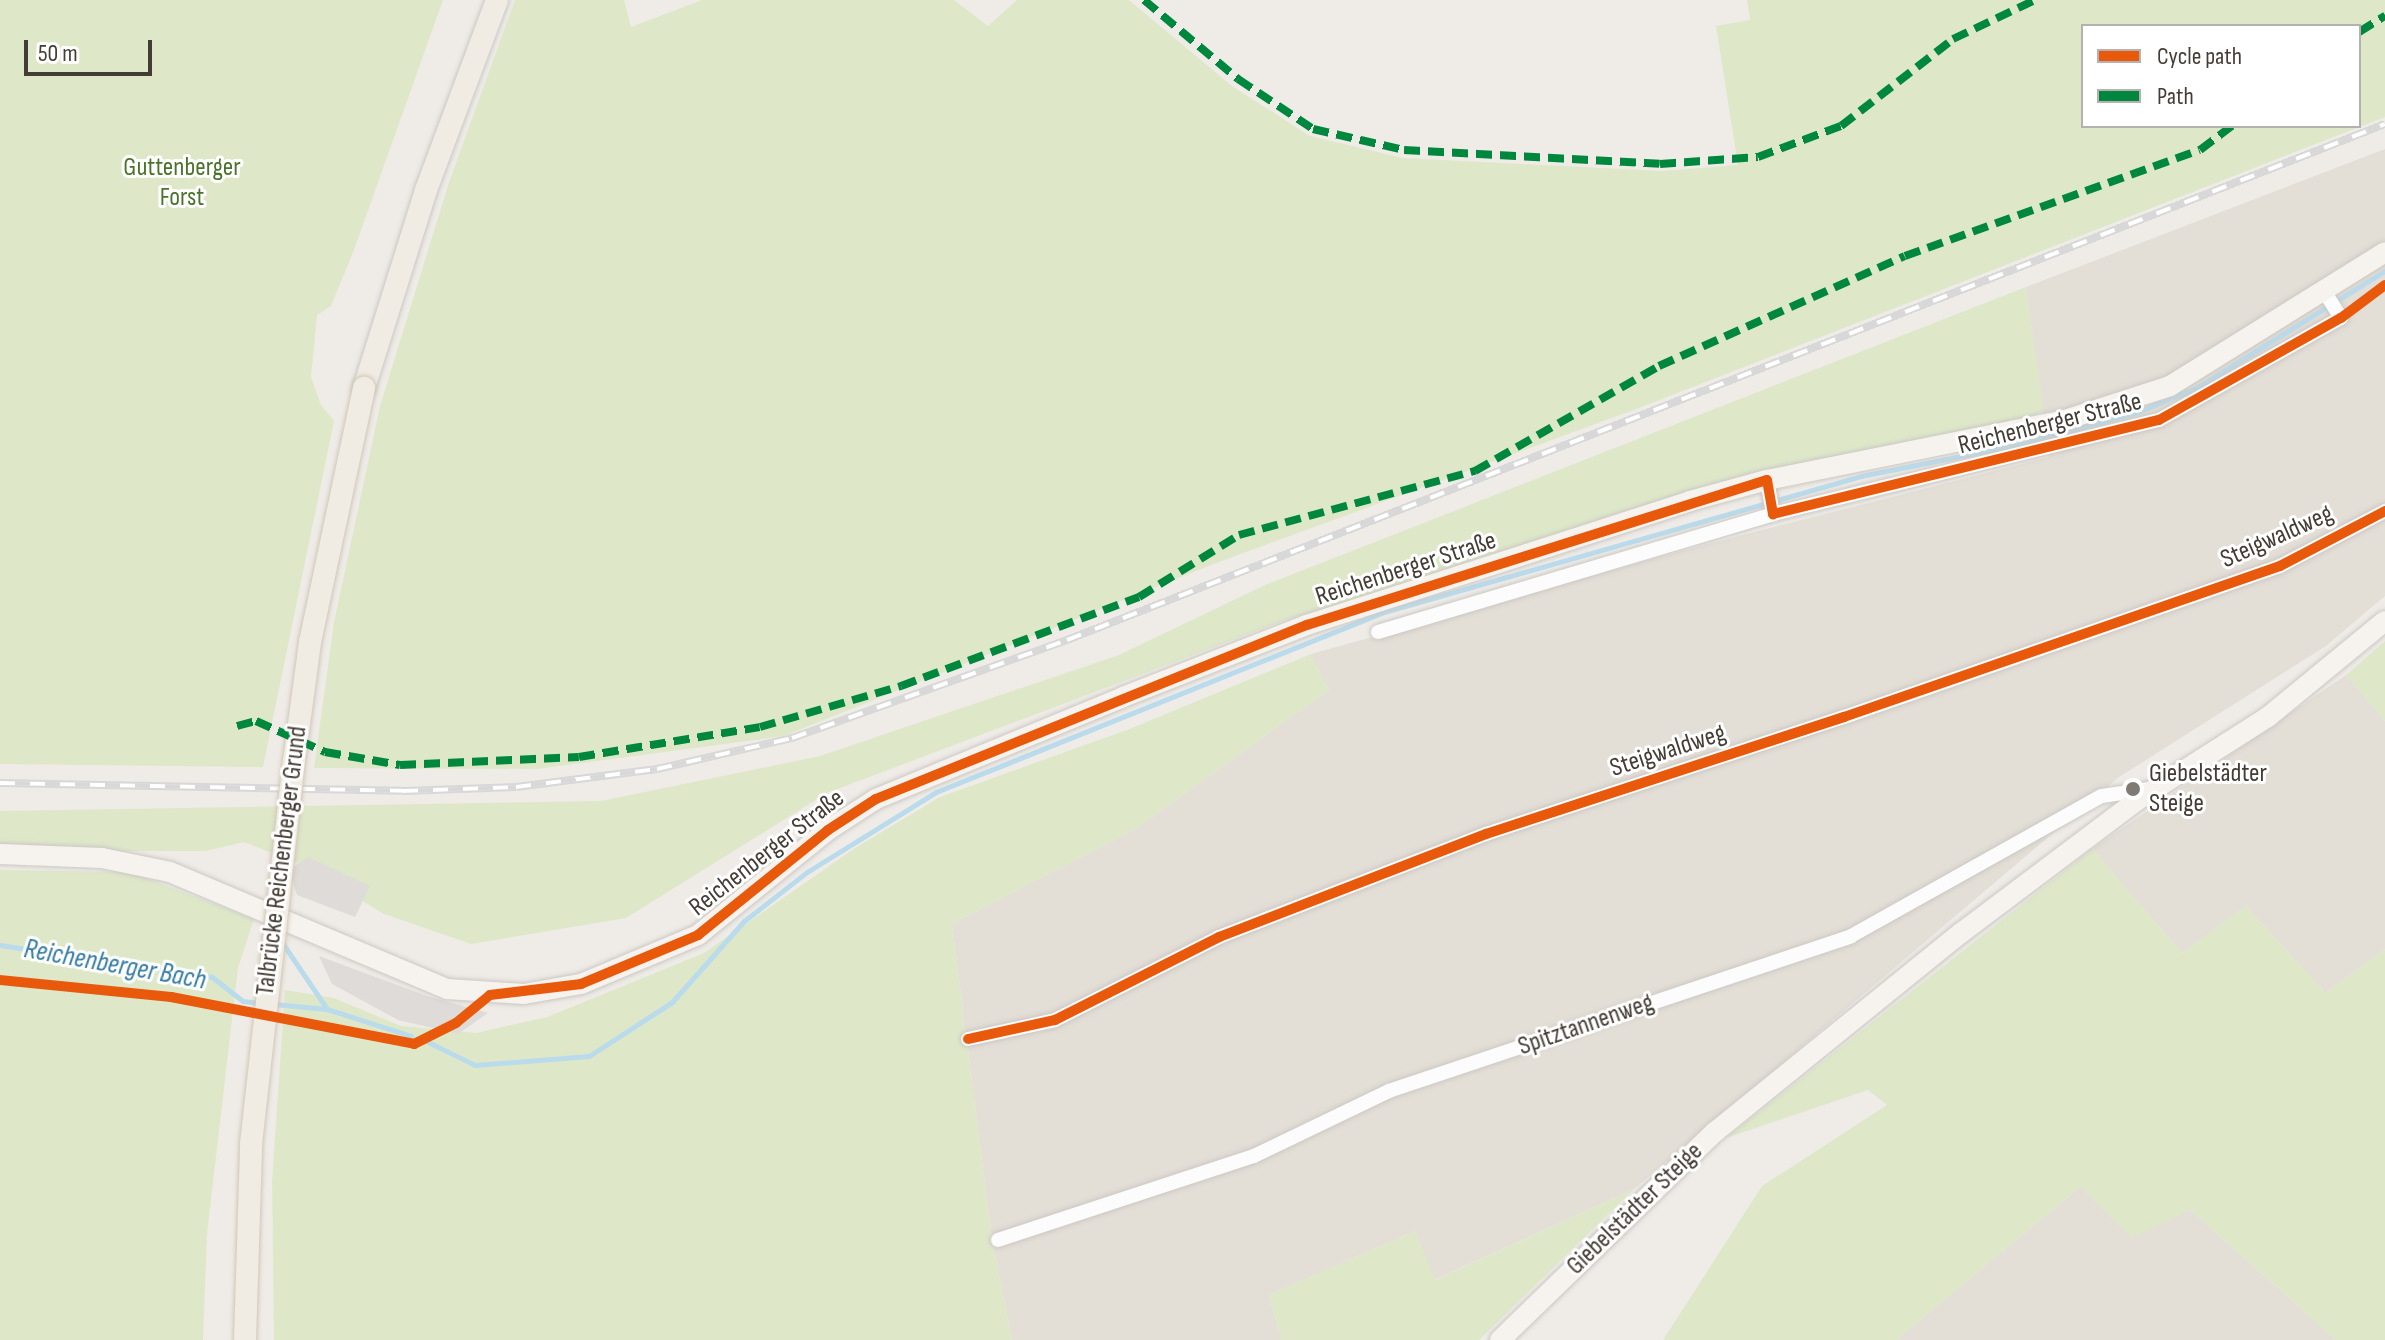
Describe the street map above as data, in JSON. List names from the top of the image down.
{
  "streets": {
    "main road": ["Reichenberger Straße", "Talbrücke Reichenberger Grund", "Giebelstädter Steige"],
    "street": ["Steigwaldweg", "Spitztannenweg"]
  },
  "crossings": [
    ["Spitztannenweg", "Giebelstädter Steige"]
  ],
  "water": ["Reichenberger Bach"],
  "parks": ["Guttenberger Forst"],
  "places": ["Giebelstädter Steige"],
  "legend": ["Cycle path", "Path"],
  "scale_bar": "50 m"
}
